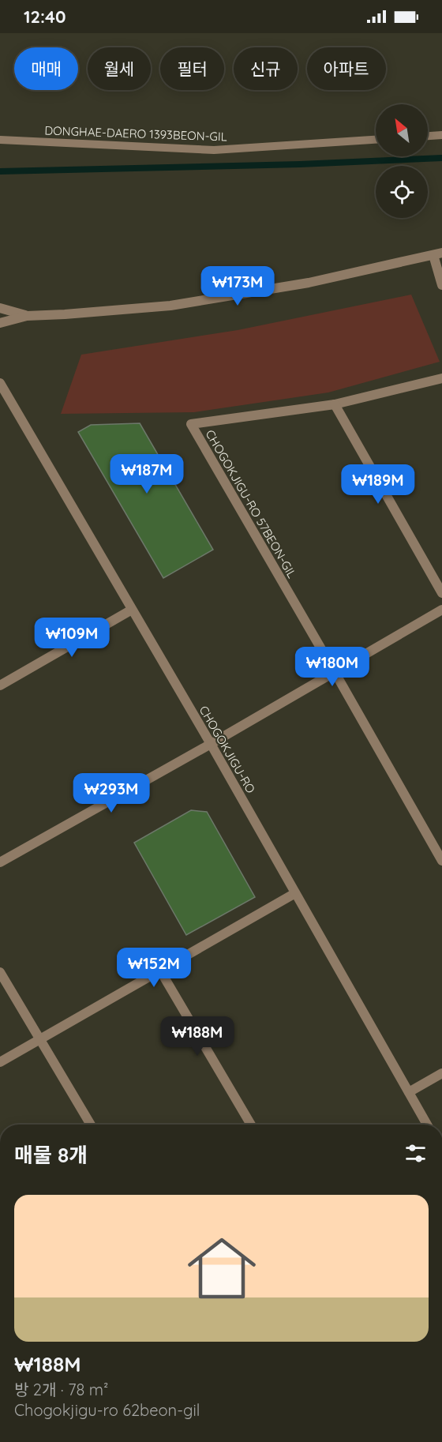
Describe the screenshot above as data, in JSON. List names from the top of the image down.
{
  "streets": {
    "street": ["CHOGOKJIGU-RO 57BEON-GIL", "CHOGOKJIGU-RO"],
    "lane": ["DONGHAE-DAERO 1393BEON-GIL"]
  },
  "north": "top left",
  "page": {
    "status": "12:40",
    "chip": [
      "매매",
      "월세",
      "필터",
      "신규",
      "아파트"
    ],
    "price": [
      "₩173M",
      "₩187M",
      "₩189M",
      "₩109M",
      "₩180M",
      "₩293M",
      "₩152M",
      "₩188M"
    ],
    "heading": "매물 8개",
    "list": [
      {
        "name": "₩188M",
        "note": "방 2개 · 78 m² · Chogokjigu-ro 62beon-gil"
      }
    ]
  }
}
